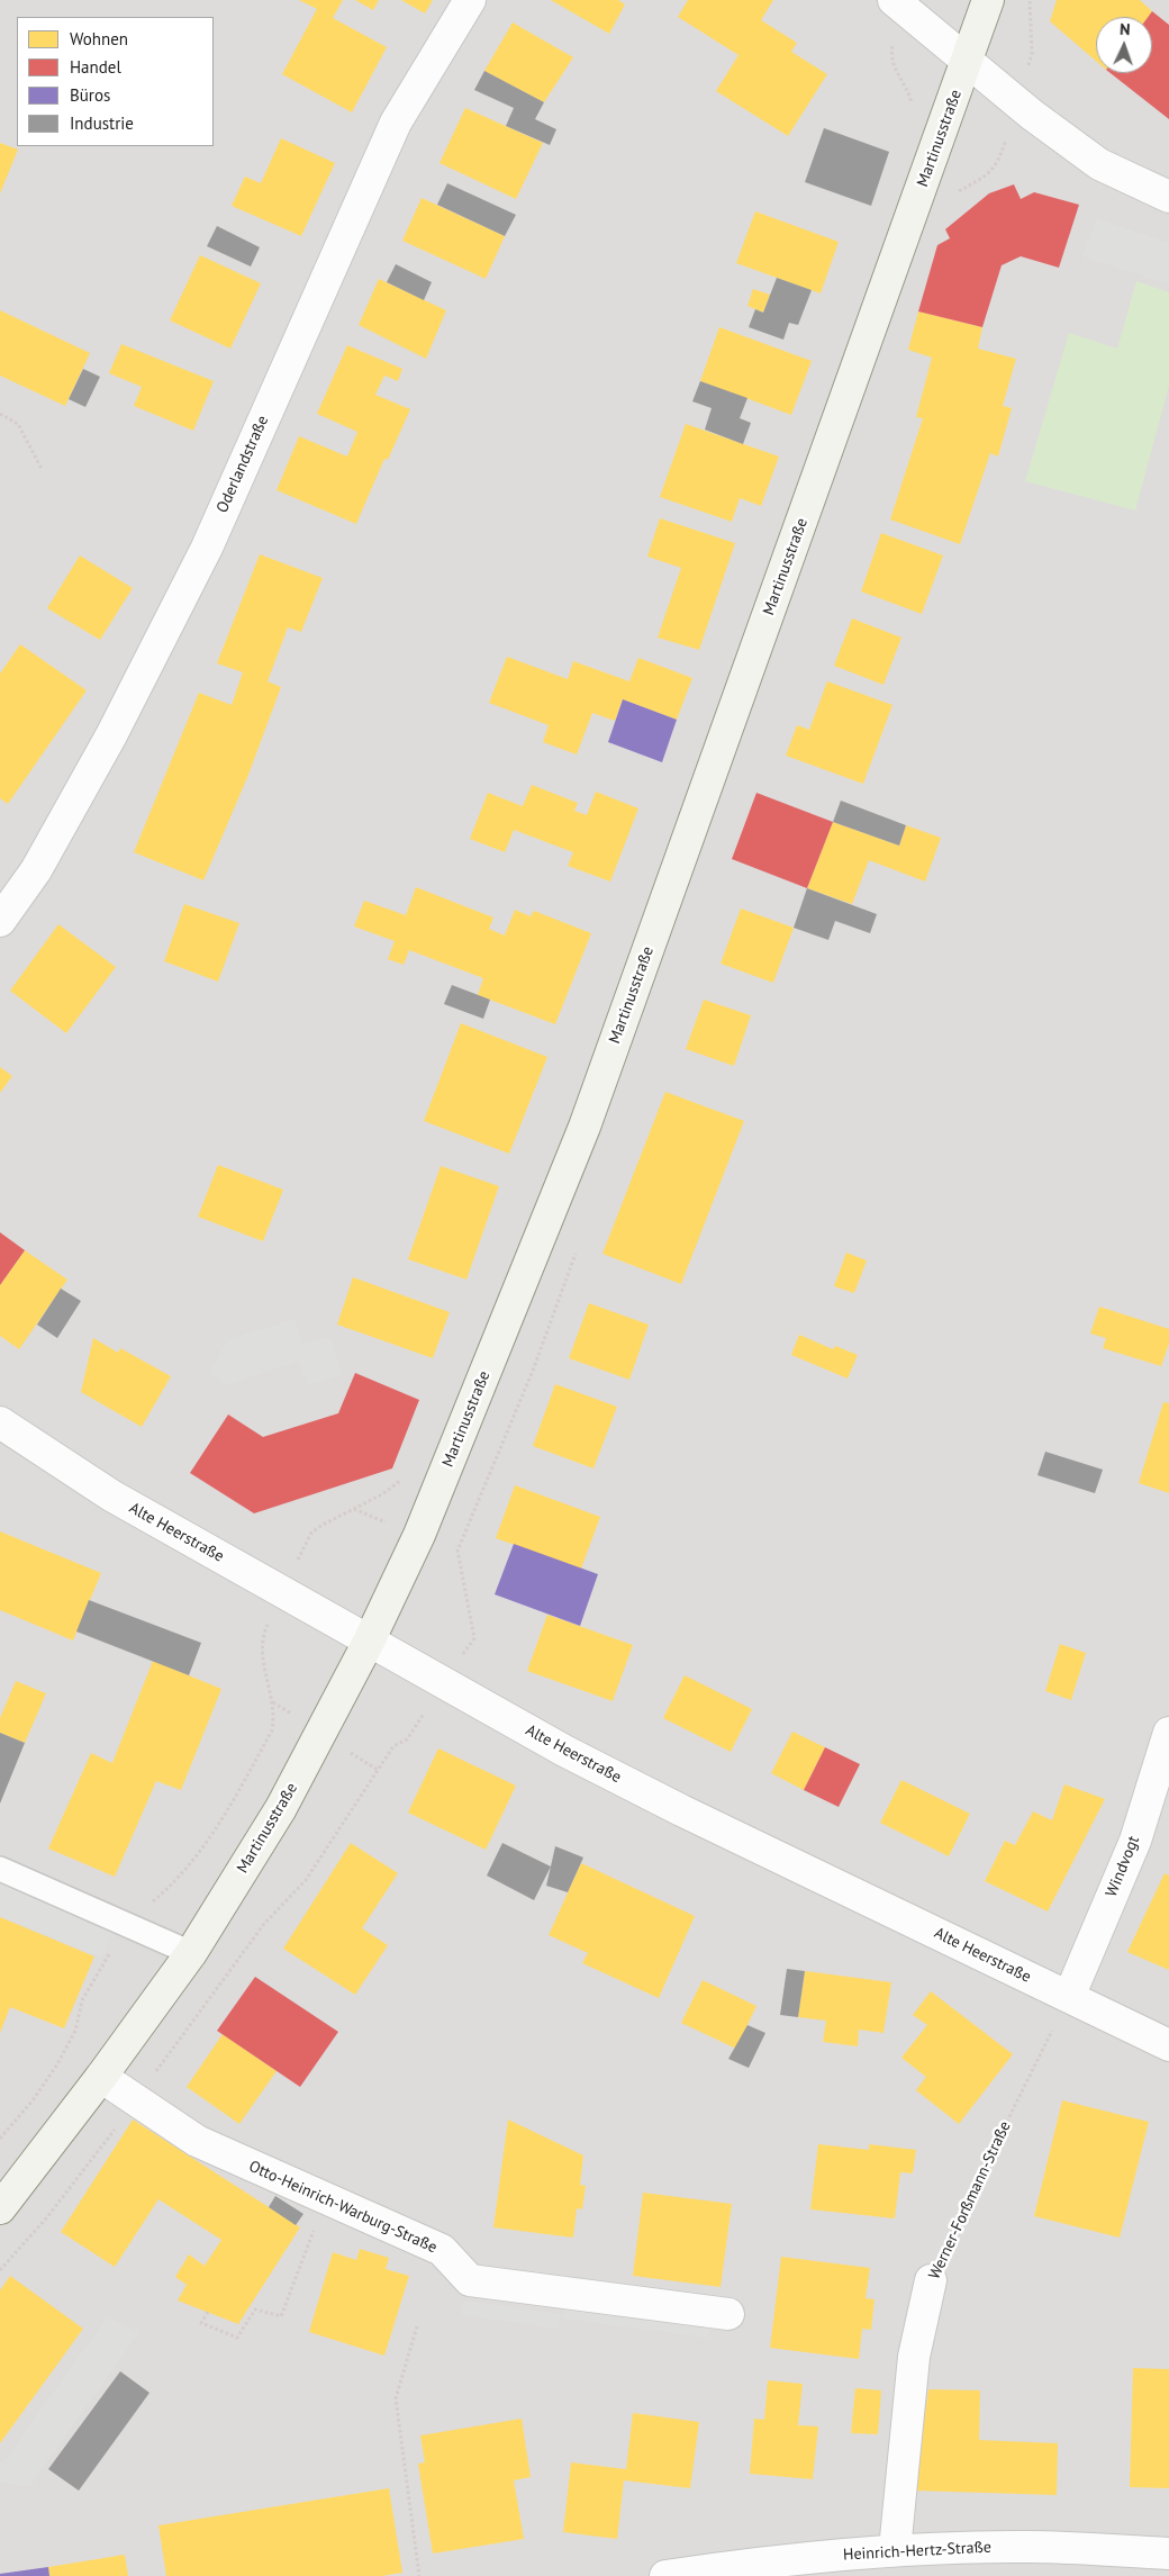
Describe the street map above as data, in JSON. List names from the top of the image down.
{
  "streets": {
    "main road": ["Martinusstraße"],
    "street": [
      "Oderlandstraße",
      "Alte Heerstraße",
      "Windvogt",
      "Werner-Forßmann-Straße",
      "Otto-Heinrich-Warburg-Straße",
      "Heinrich-Hertz-Straße"
    ]
  },
  "crossings": [
    ["Martinusstraße", "Alte Heerstraße"],
    ["Martinusstraße", "Otto-Heinrich-Warburg-Straße"],
    ["Alte Heerstraße", "Windvogt"],
    ["Alte Heerstraße", "Werner-Forßmann-Straße"],
    ["Windvogt", "Werner-Forßmann-Straße"],
    ["Werner-Forßmann-Straße", "Heinrich-Hertz-Straße"]
  ],
  "legend": [
    "Wohnen",
    "Handel",
    "Büros",
    "Industrie"
  ],
  "north": "top"
}
